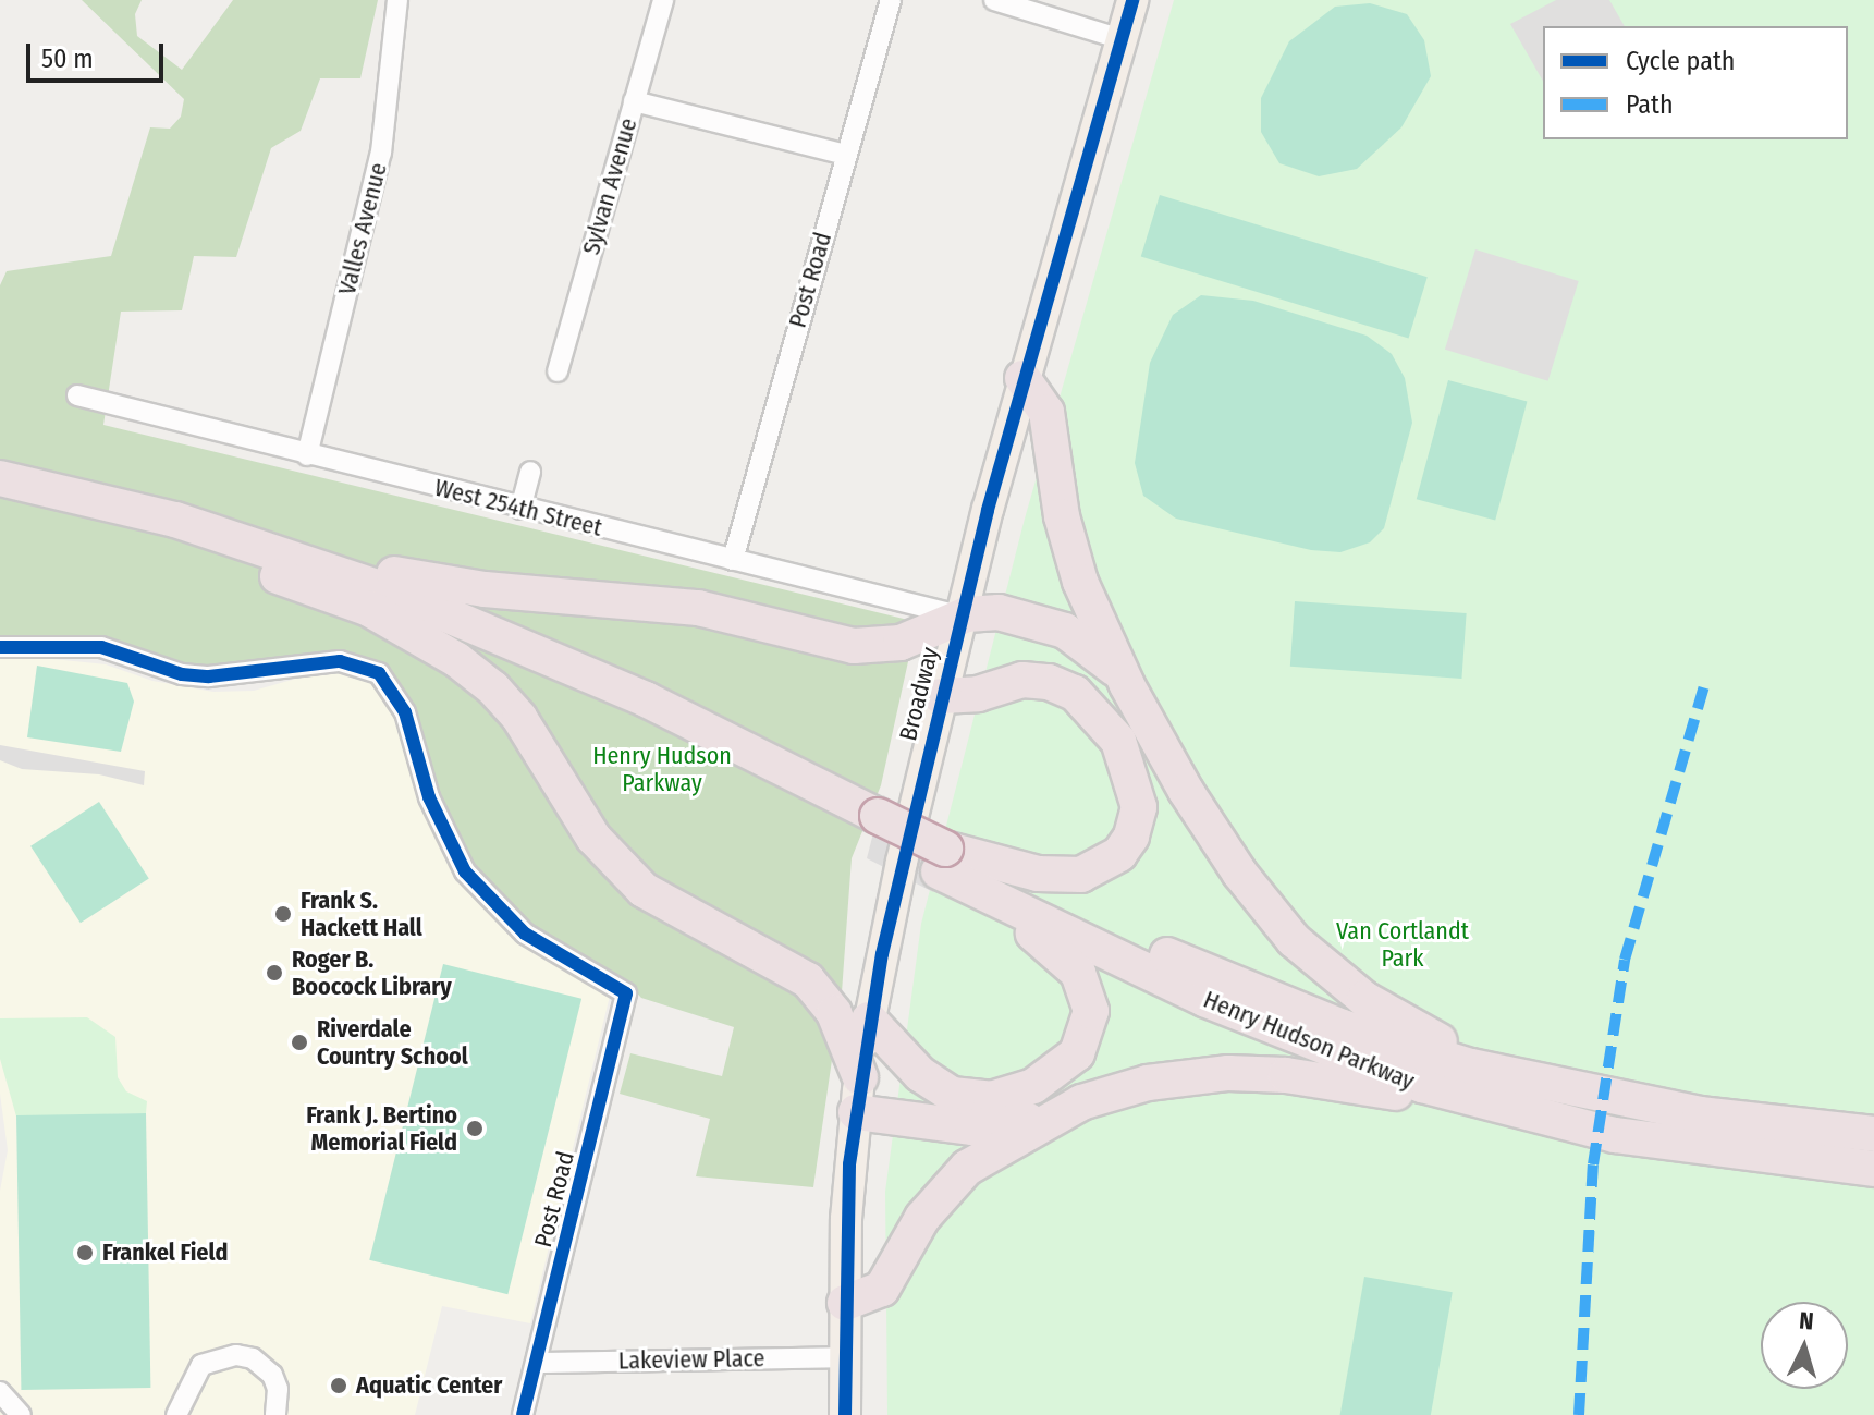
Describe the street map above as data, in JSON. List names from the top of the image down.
{
  "streets": {
    "highway": ["Henry Hudson Parkway"],
    "main road": ["Broadway"],
    "street": [
      "Sylvan Avenue",
      "Valles Avenue",
      "Post Road",
      "West 254th Street",
      "Lakeview Place"
    ]
  },
  "crossings": [
    ["Valles Avenue", "West 254th Street"],
    ["Post Road", "West 254th Street"],
    ["Post Road", "Lakeview Place"],
    ["West 254th Street", "Broadway"],
    ["Broadway", "Lakeview Place"]
  ],
  "parks": ["Henry Hudson Parkway", "Van Cortlandt Park"],
  "places": [
    "Frank S. Hackett Hall",
    "Roger B. Boocock Library",
    "Riverdale Country School",
    "Frank J. Bertino Memorial Field",
    "Frankel Field",
    "Aquatic Center"
  ],
  "legend": ["Cycle path", "Path"],
  "scale_bar": "50 m",
  "north": "top"
}
